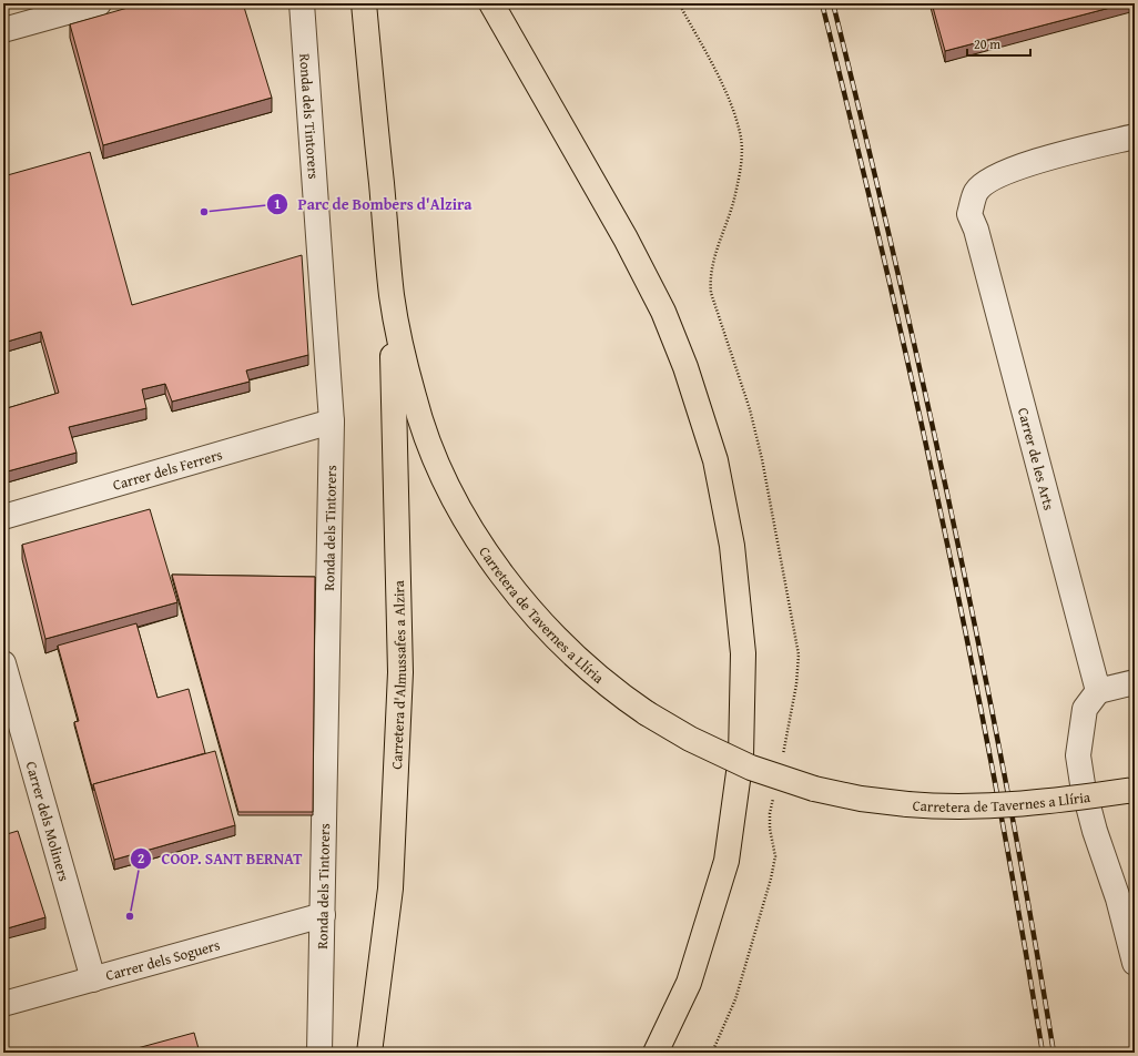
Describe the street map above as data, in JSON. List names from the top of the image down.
{
  "streets": {
    "main road": ["Carretera de Tavernes a Llíria", "Carretera d'Almussafes a Alzira"],
    "street": [
      "Ronda dels Tintorers",
      "Carrer de les Arts",
      "Carrer dels Ferrers",
      "Carrer dels Moliners",
      "Carrer dels Soguers"
    ]
  },
  "crossings": [
    ["Ronda dels Tintorers", "Carrer dels Ferrers"],
    ["Ronda dels Tintorers", "Carrer dels Soguers"],
    ["Carretera de Tavernes a Llíria", "Carretera d'Almussafes a Alzira"],
    ["Carrer dels Moliners", "Carrer dels Soguers"]
  ],
  "places": ["Parc de Bombers d'Alzira", "COOP. SANT BERNAT"],
  "scale_bar": "20 m"
}
